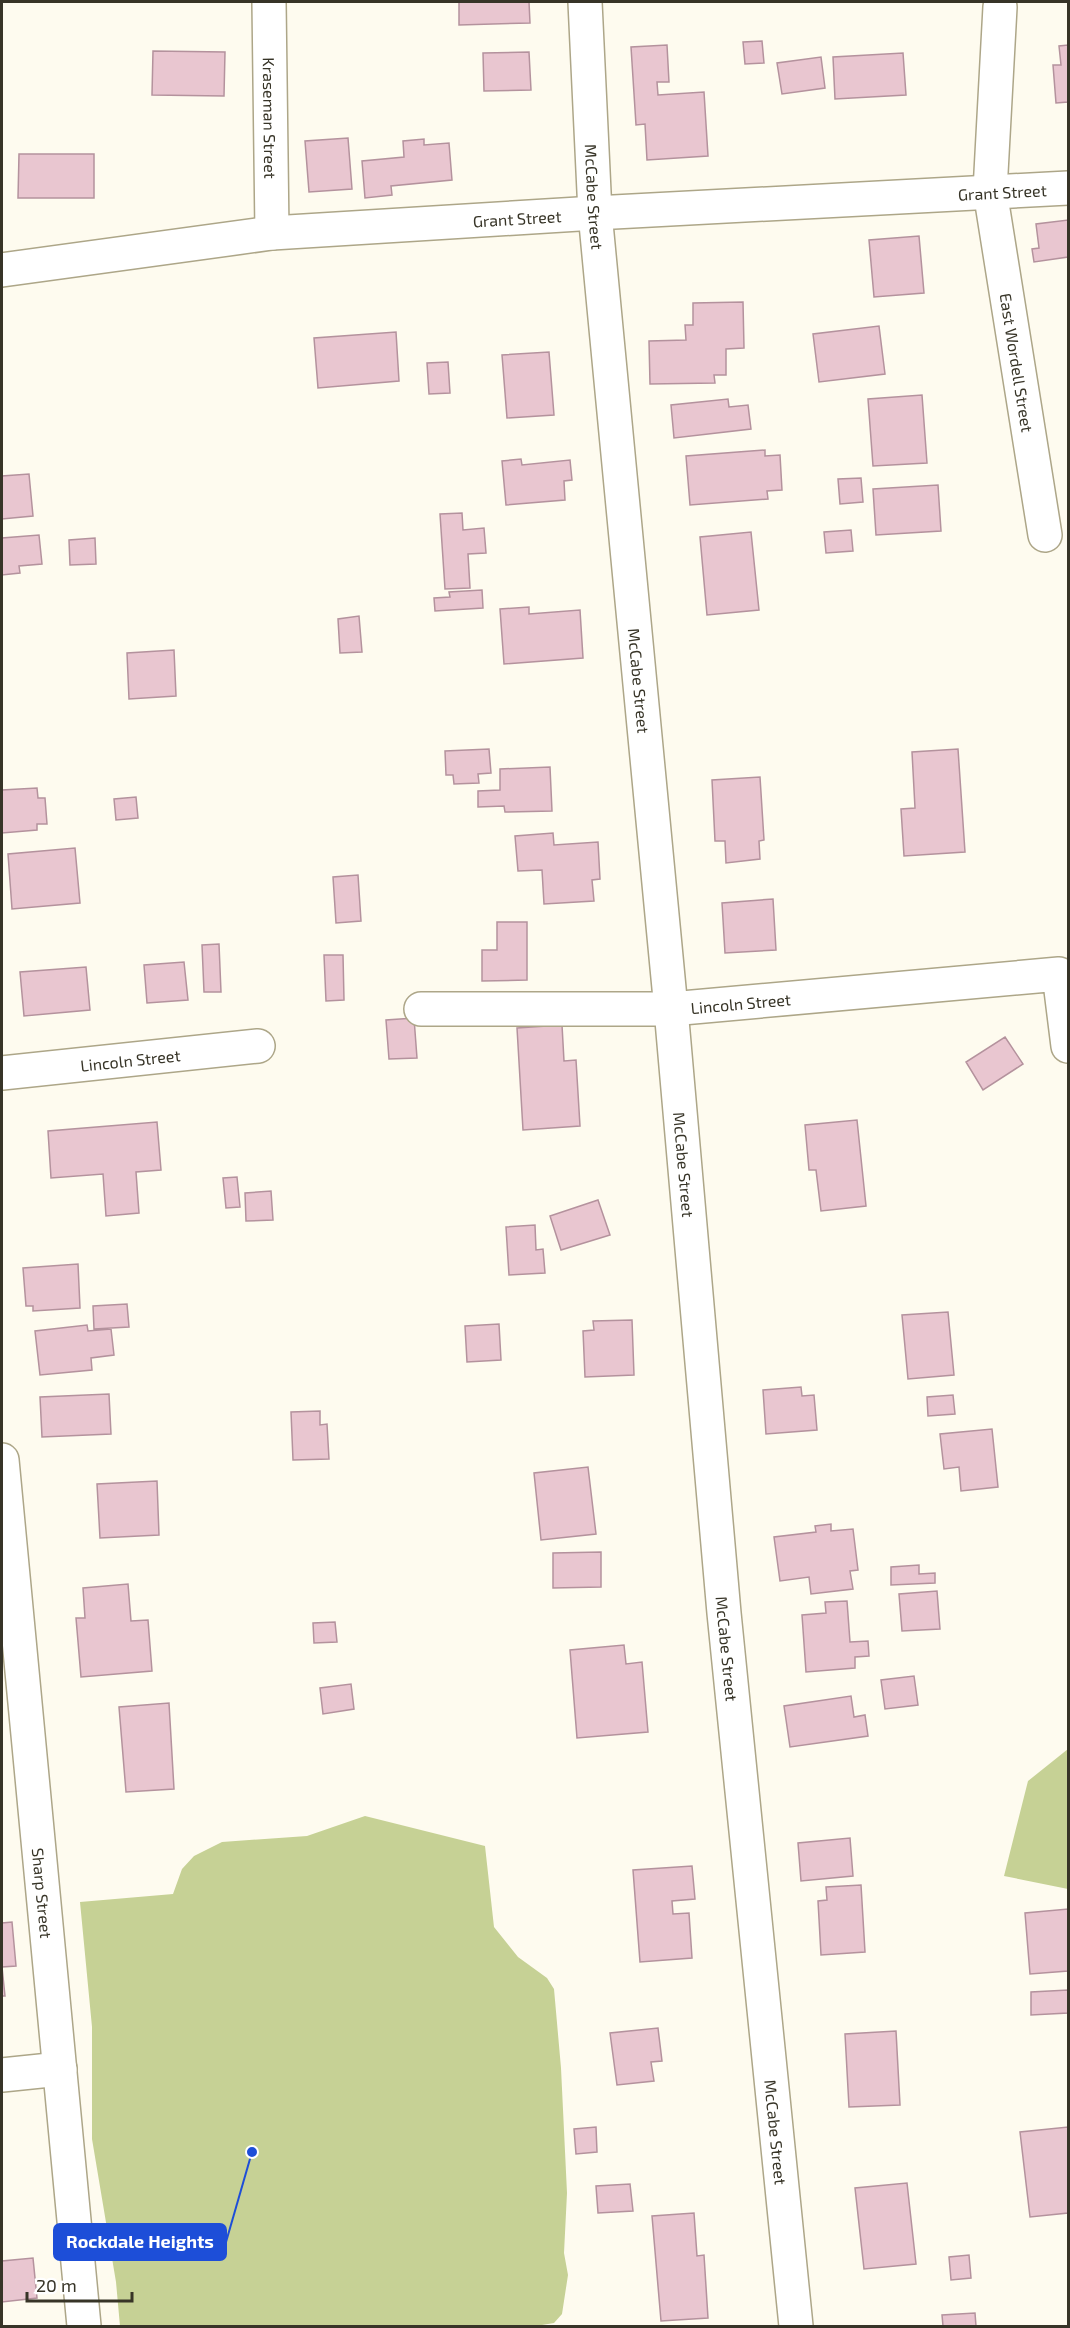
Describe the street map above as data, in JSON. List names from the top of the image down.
{
  "streets": {
    "street": [
      "Kraseman Street",
      "Grant Street",
      "McCabe Street",
      "East Wordell Street",
      "Lincoln Street",
      "Sharp Street"
    ]
  },
  "crossings": [
    ["Kraseman Street", "Grant Street"],
    ["Grant Street", "McCabe Street"],
    ["Grant Street", "East Wordell Street"],
    ["McCabe Street", "Lincoln Street"]
  ],
  "places": ["Rockdale Heights"],
  "scale_bar": "20 m"
}
